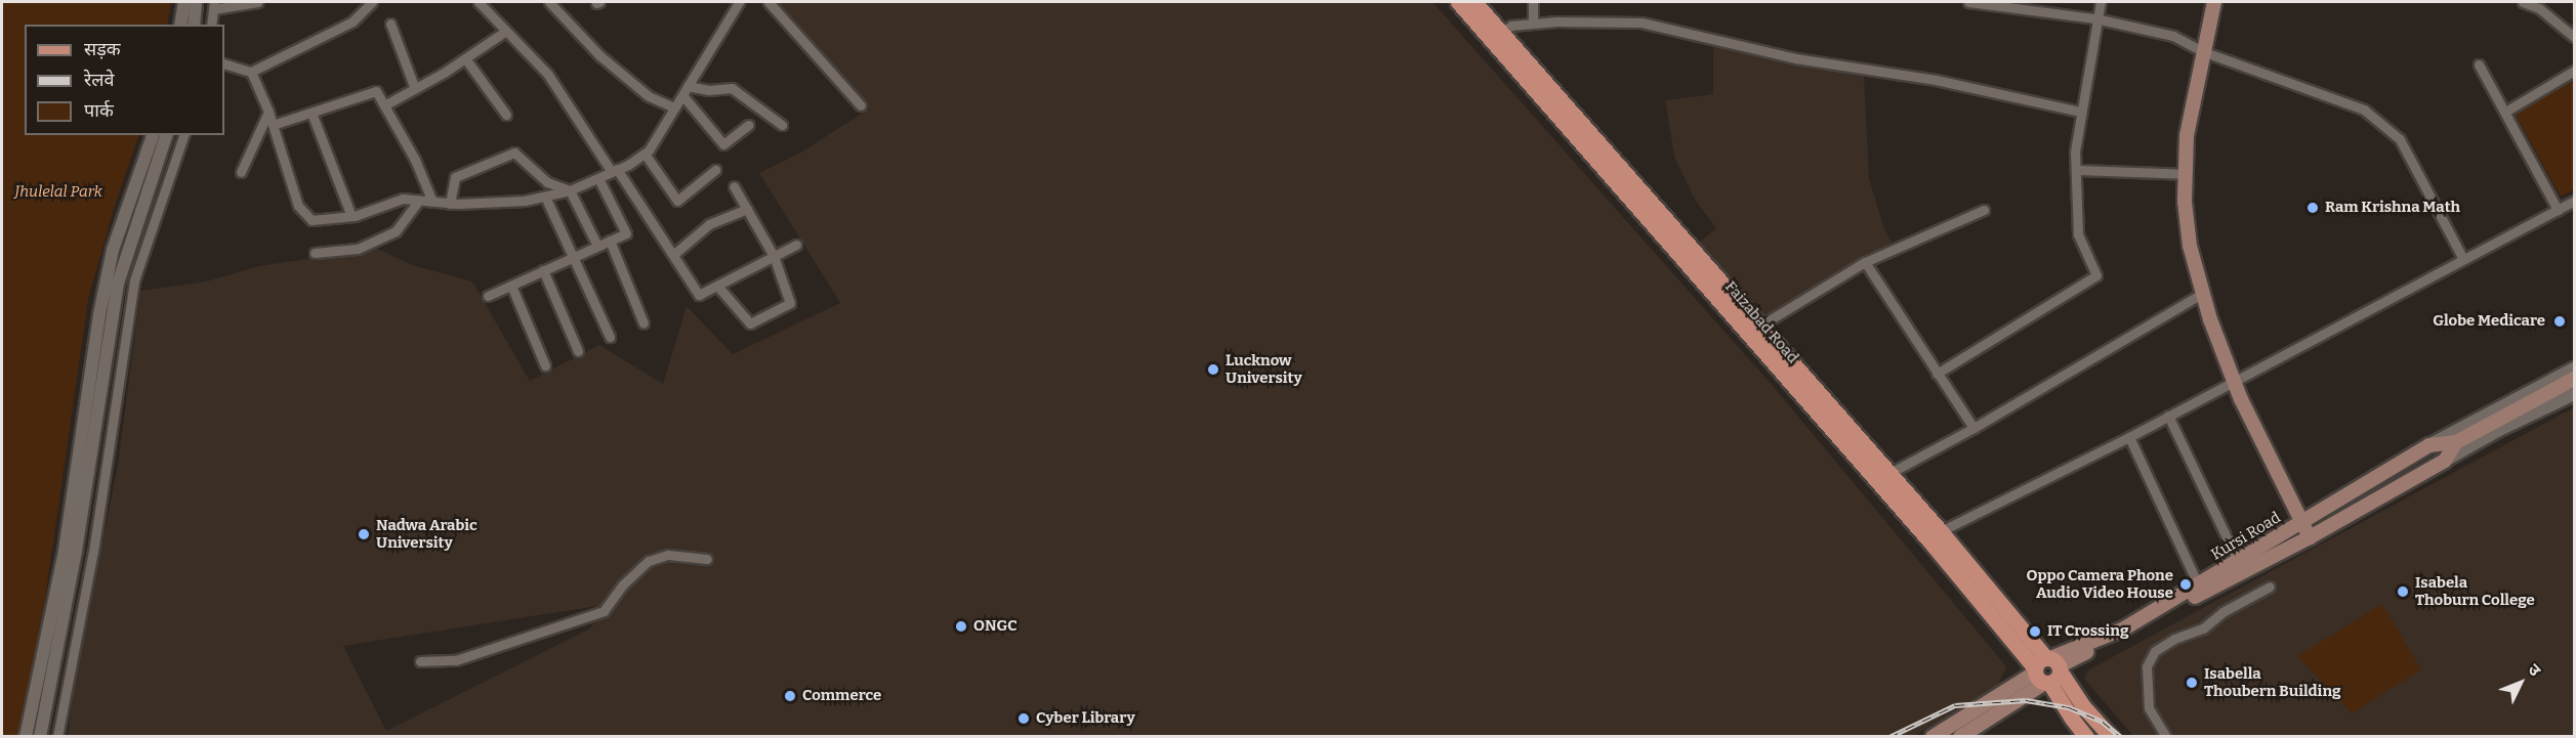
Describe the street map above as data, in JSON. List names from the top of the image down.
{
  "streets": {
    "main road": ["Faizabad Road", "Kursi Road"]
  },
  "crossings": [
    ["Faizabad Road", "Kursi Road"]
  ],
  "parks": ["Jhulelal Park"],
  "places": [
    "Ram Krishna Math",
    "Globe Medicare",
    "Lucknow University",
    "Nadwa Arabic University",
    "Oppo Camera Phone Audio Video House",
    "Isabela Thoburn College",
    "ONGC",
    "IT Crossing",
    "Isabella Thoubern Building",
    "Commerce",
    "Cyber Library"
  ],
  "legend": ["सड़क", "रेलवे", "पार्क"],
  "north": "top right"
}
